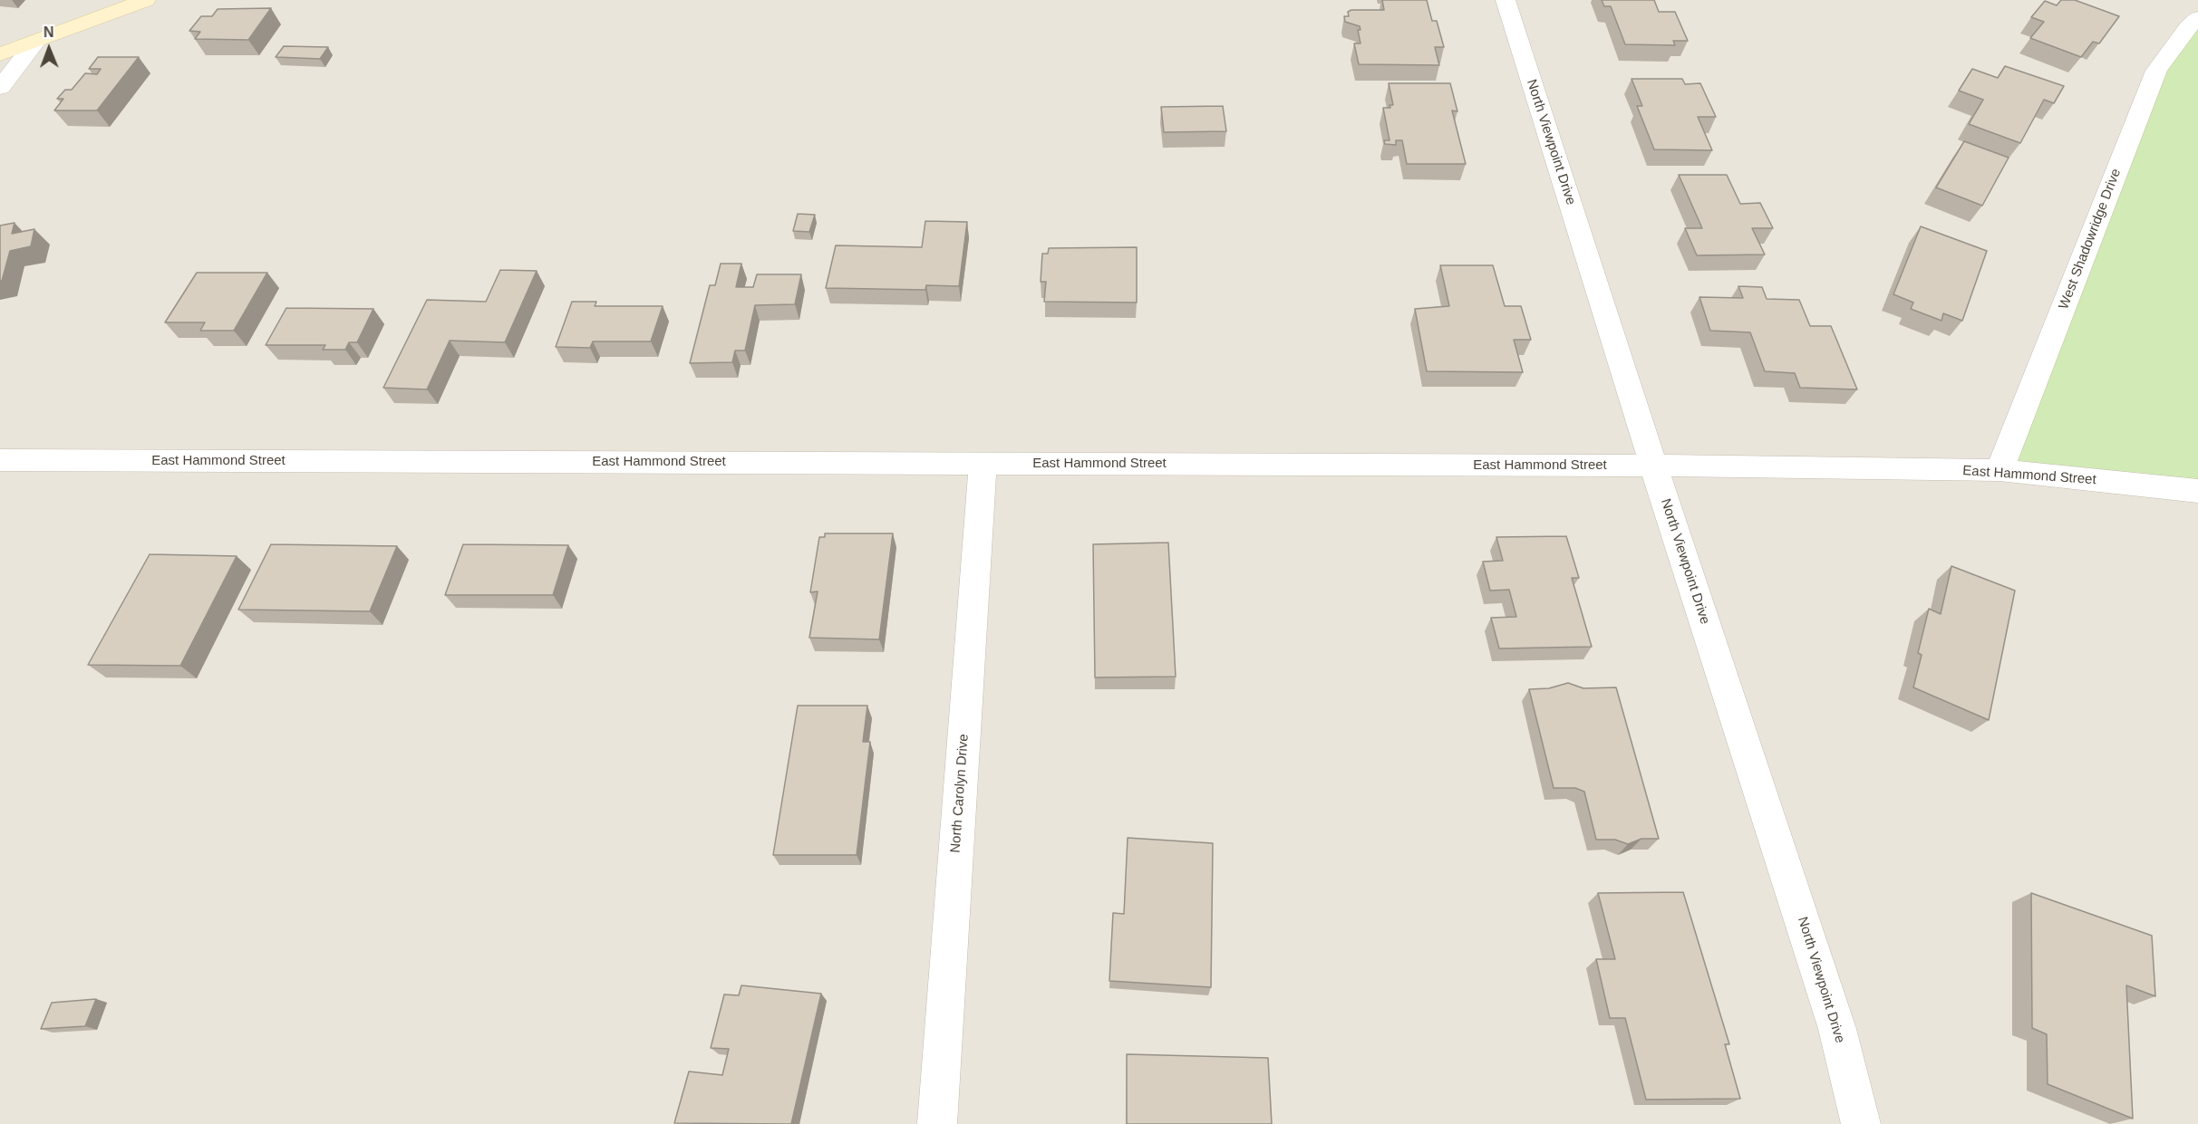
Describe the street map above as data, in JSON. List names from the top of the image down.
{
  "streets": {
    "street": [
      "North Viewpoint Drive",
      "West Shadowridge Drive",
      "East Hammond Street",
      "North Carolyn Drive"
    ]
  },
  "crossings": [
    ["North Viewpoint Drive", "East Hammond Street"],
    ["West Shadowridge Drive", "East Hammond Street"],
    ["East Hammond Street", "North Carolyn Drive"]
  ],
  "north": "top"
}
